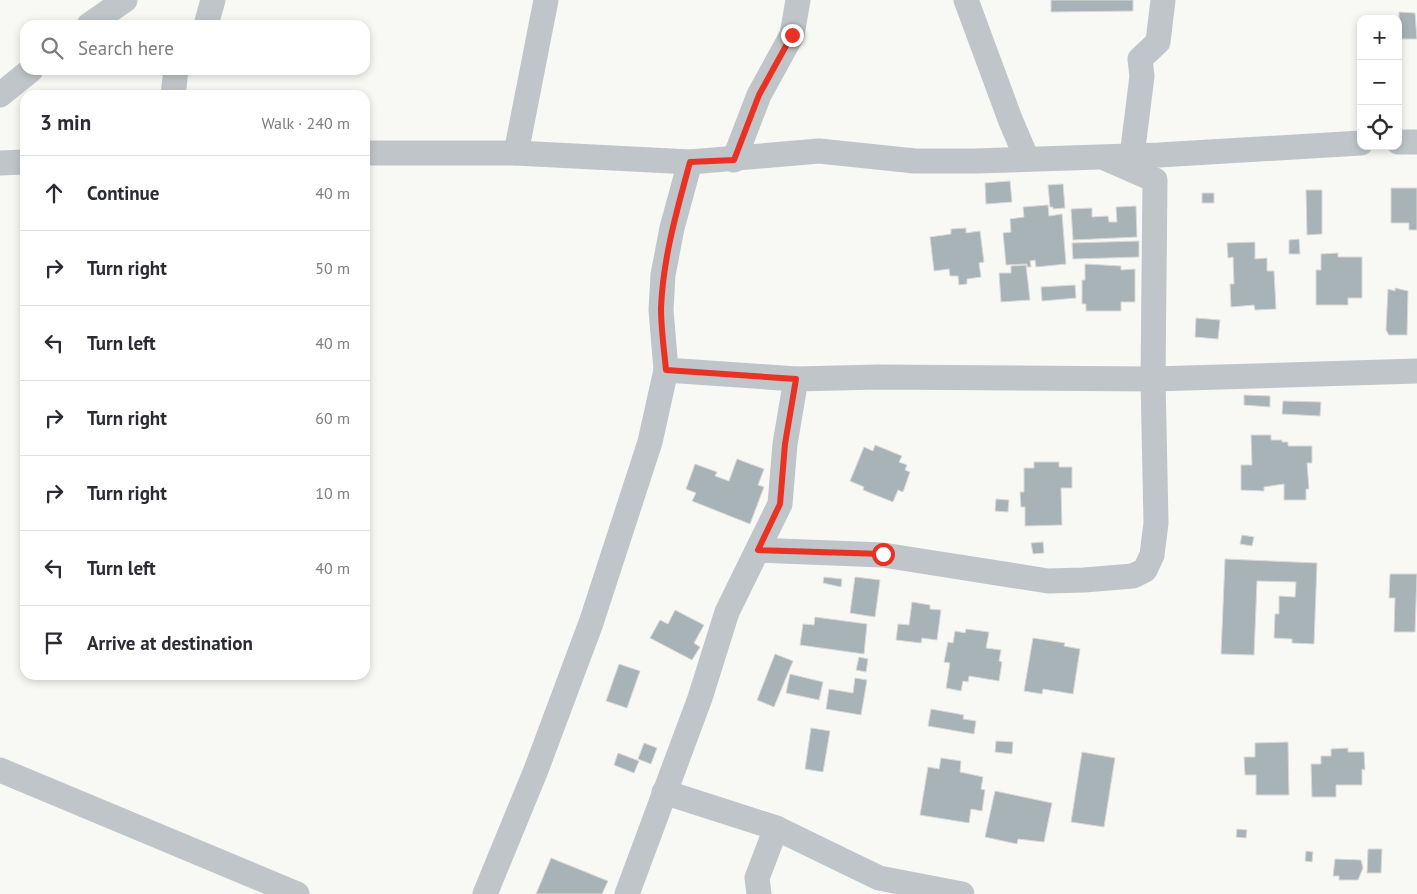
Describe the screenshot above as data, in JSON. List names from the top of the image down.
{
  "page": {
    "map_buttons": ["+", "−"],
    "search": "Search here",
    "heading": ["3 min", "Walk · 240 m"],
    "list": [
      ["Continue", "40 m"],
      ["Turn right", "50 m"],
      ["Turn left", "40 m"],
      ["Turn right", "60 m"],
      ["Turn right", "10 m"],
      ["Turn left", "40 m"],
      "Arrive at destination"
    ]
  }
}
